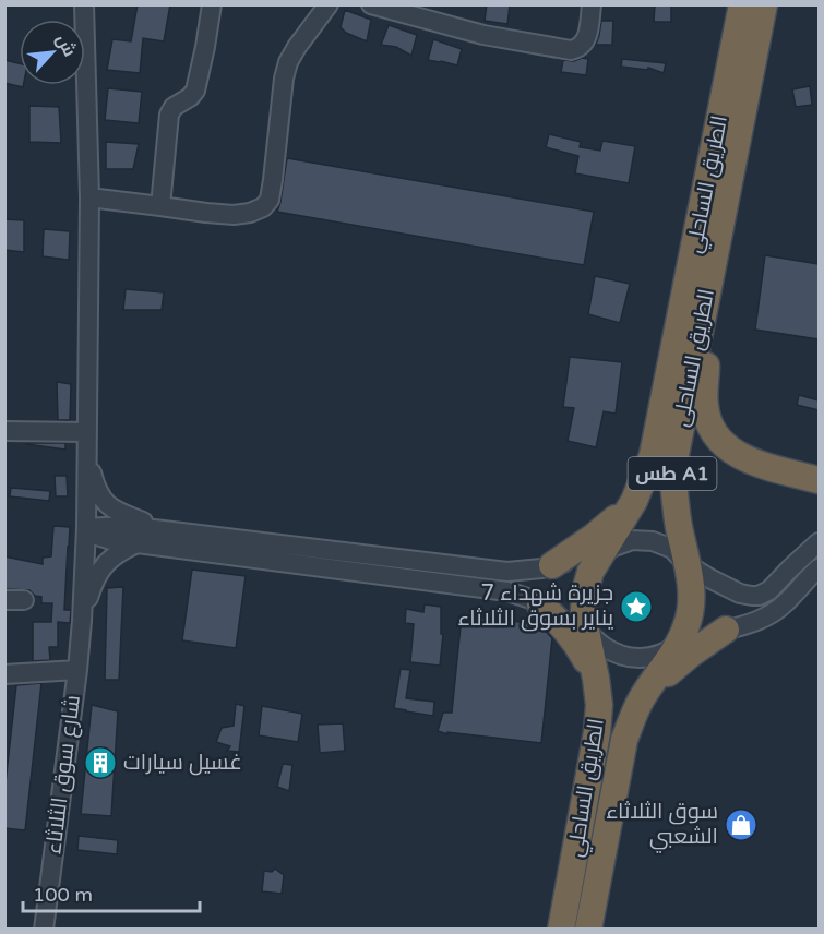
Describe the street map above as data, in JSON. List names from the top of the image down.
{
  "streets": {
    "highway": ["الطريق الساحلي", "الطريق الساحلى", "طس A1"],
    "street": ["شارع سوق الثلاثاء"]
  },
  "crossings": [
    ["الطريق الساحلي", "الطريق الساحلى"]
  ],
  "places": {
    "place": ["جزيرة شهداء 7 يناير بسوق الثلاثاء"],
    "building": ["غسيل سيارات"],
    "shop": ["سوق الثلاثاء الشعبي"]
  },
  "scale_bar": "100 m",
  "north": "top right"
}
